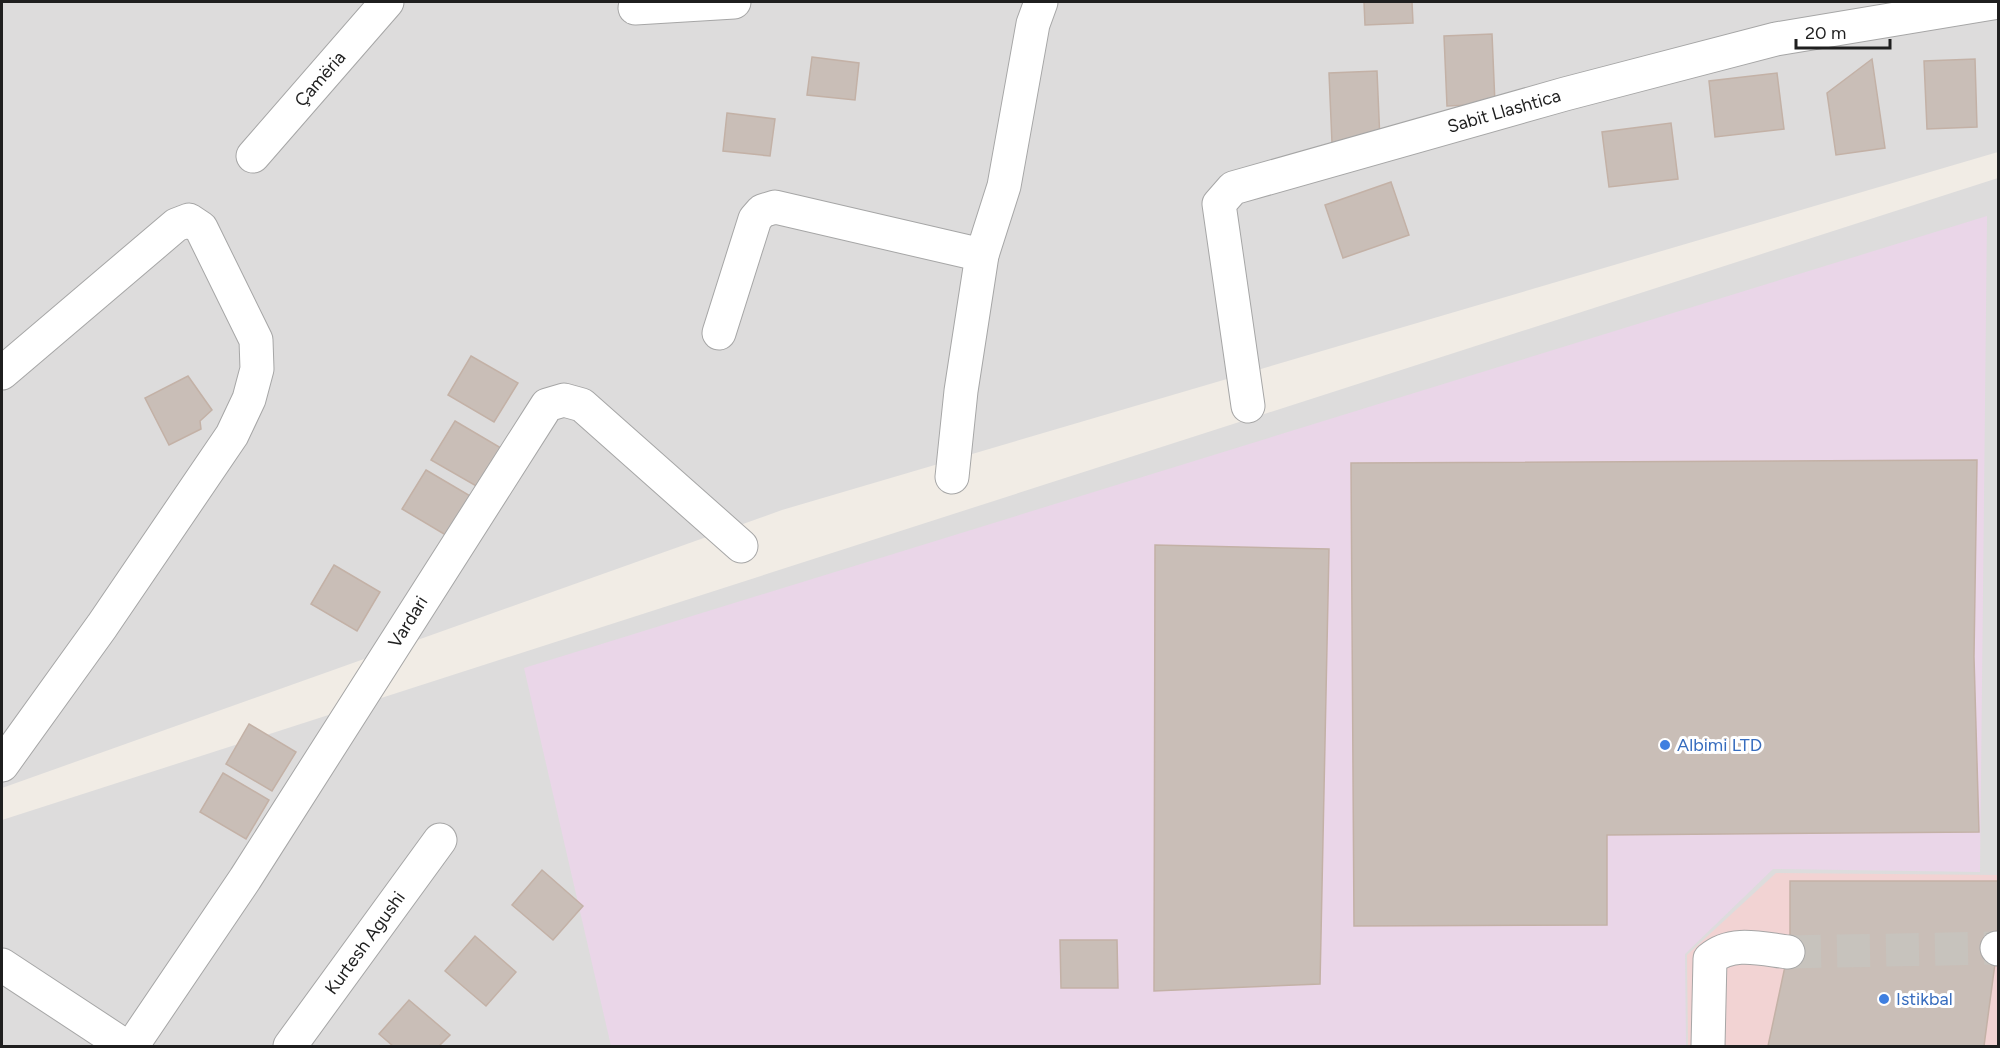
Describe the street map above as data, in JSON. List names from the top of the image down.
{
  "streets": {
    "street": [
      "Çamëria",
      "Sabit Llashtica",
      "Vardari",
      "Kurtesh Agushi"
    ]
  },
  "places": ["Albimi LTD", "Istikbal"],
  "scale_bar": "20 m"
}
